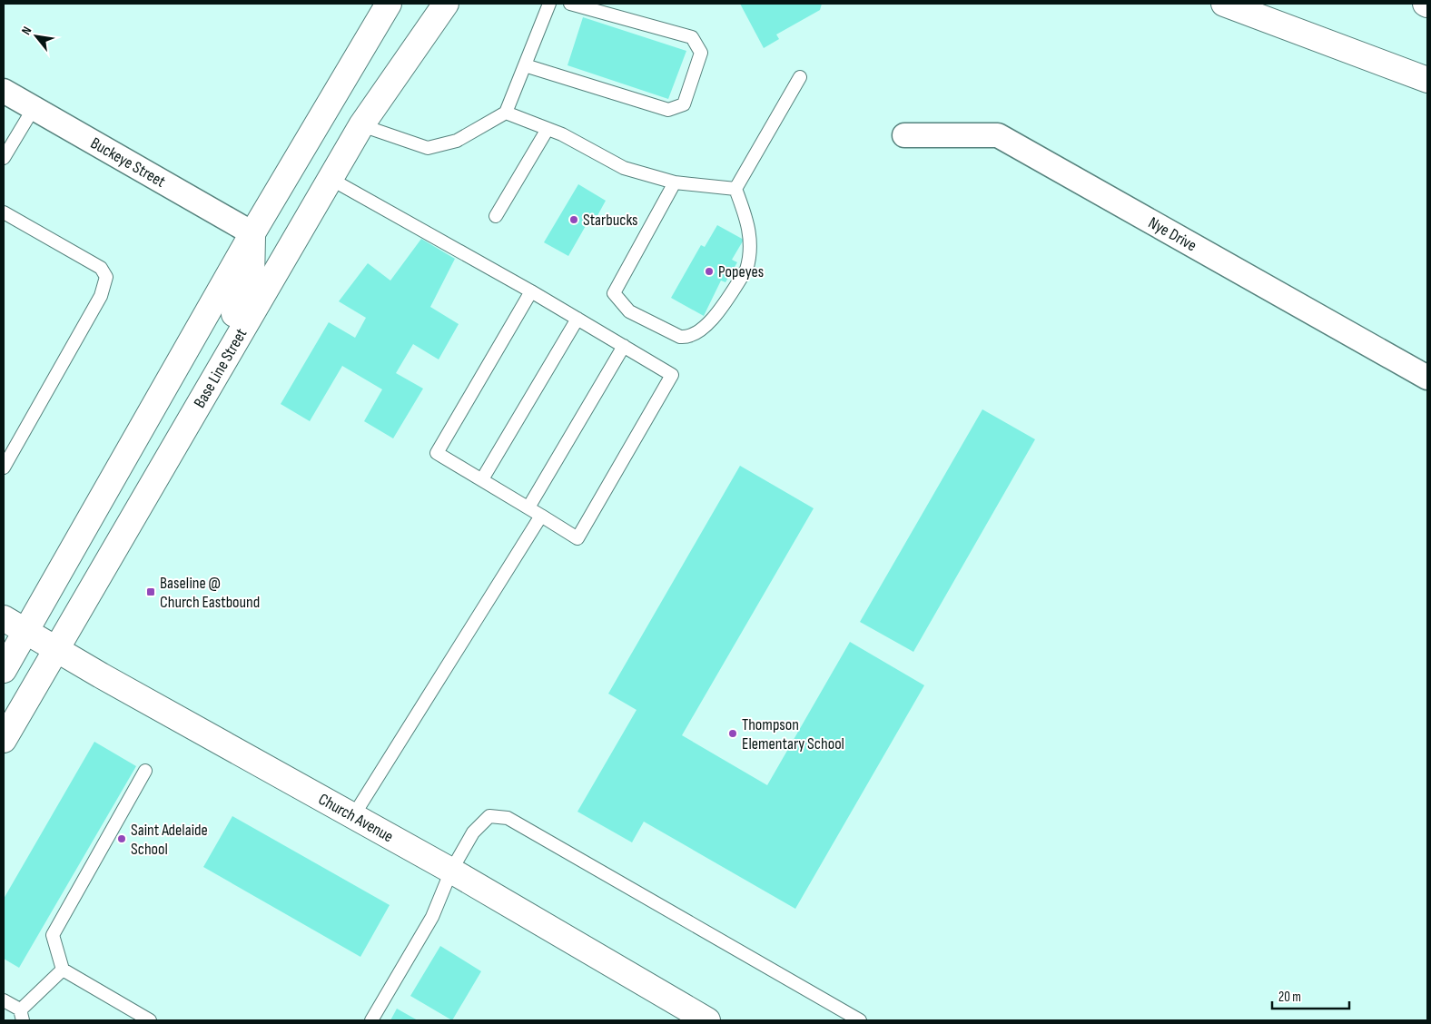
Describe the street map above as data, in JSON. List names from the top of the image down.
{
  "streets": {
    "main road": ["Base Line Street", "Church Avenue"],
    "street": ["Buckeye Street", "Nye Drive"]
  },
  "crossings": [
    ["Base Line Street", "Church Avenue"]
  ],
  "places": {
    "other": [
      "Starbucks",
      "Popeyes",
      "Thompson Elementary School",
      "Saint Adelaide School"
    ],
    "transit": ["Baseline @ Church Eastbound"]
  },
  "scale_bar": "20 m",
  "north": "top left"
}
